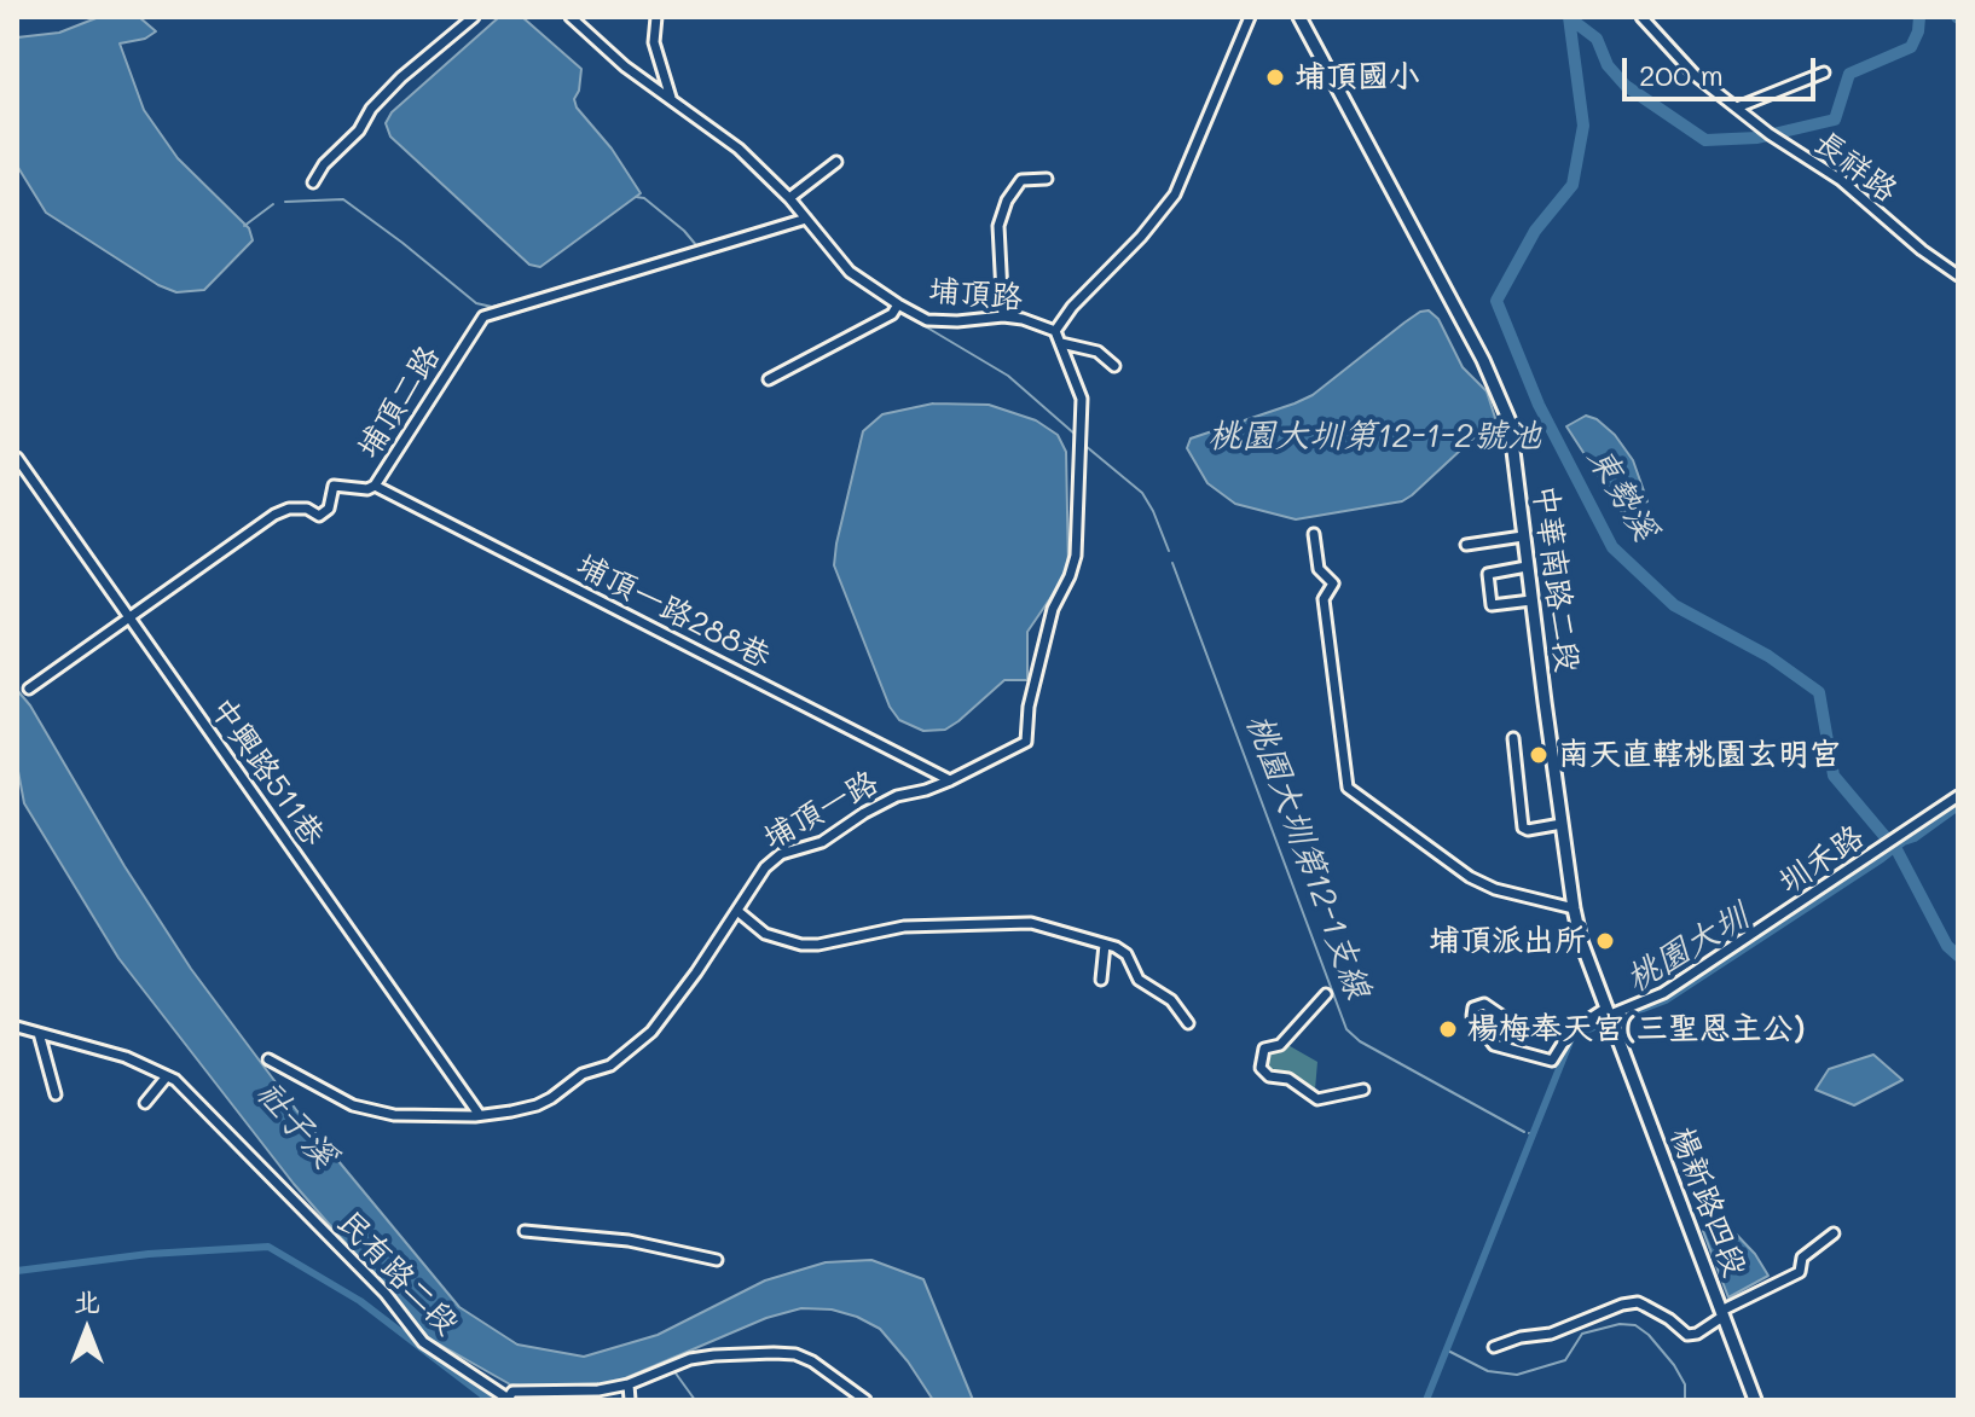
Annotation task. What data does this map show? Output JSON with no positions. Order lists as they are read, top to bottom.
{
  "streets": {
    "main road": ["中華南路二段", "楊新路四段"],
    "street": [
      "長祥路",
      "埔頂路",
      "埔頂二路",
      "埔頂一路288巷",
      "中興路511巷",
      "埔頂一路",
      "圳禾路",
      "民有路二段"
    ]
  },
  "crossings": [
    ["埔頂路", "埔頂二路"],
    ["埔頂路", "埔頂一路"],
    ["埔頂二路", "埔頂一路288巷"],
    ["埔頂二路", "中興路511巷"],
    ["中華南路二段", "圳禾路"],
    ["中華南路二段", "楊新路四段"],
    ["埔頂一路288巷", "埔頂一路"],
    ["中興路511巷", "埔頂一路"],
    ["圳禾路", "楊新路四段"]
  ],
  "water": [
    "桃園大圳第12-1-2號池",
    "東勢溪",
    "桃園大圳第12-1支線",
    "桃園大圳",
    "社子溪"
  ],
  "places": [
    "埔頂國小",
    "南天直轄桃園玄明宮",
    "埔頂派出所",
    "楊梅奉天宮(三聖恩主公)"
  ],
  "scale_bar": "200 m",
  "north": "top"
}
